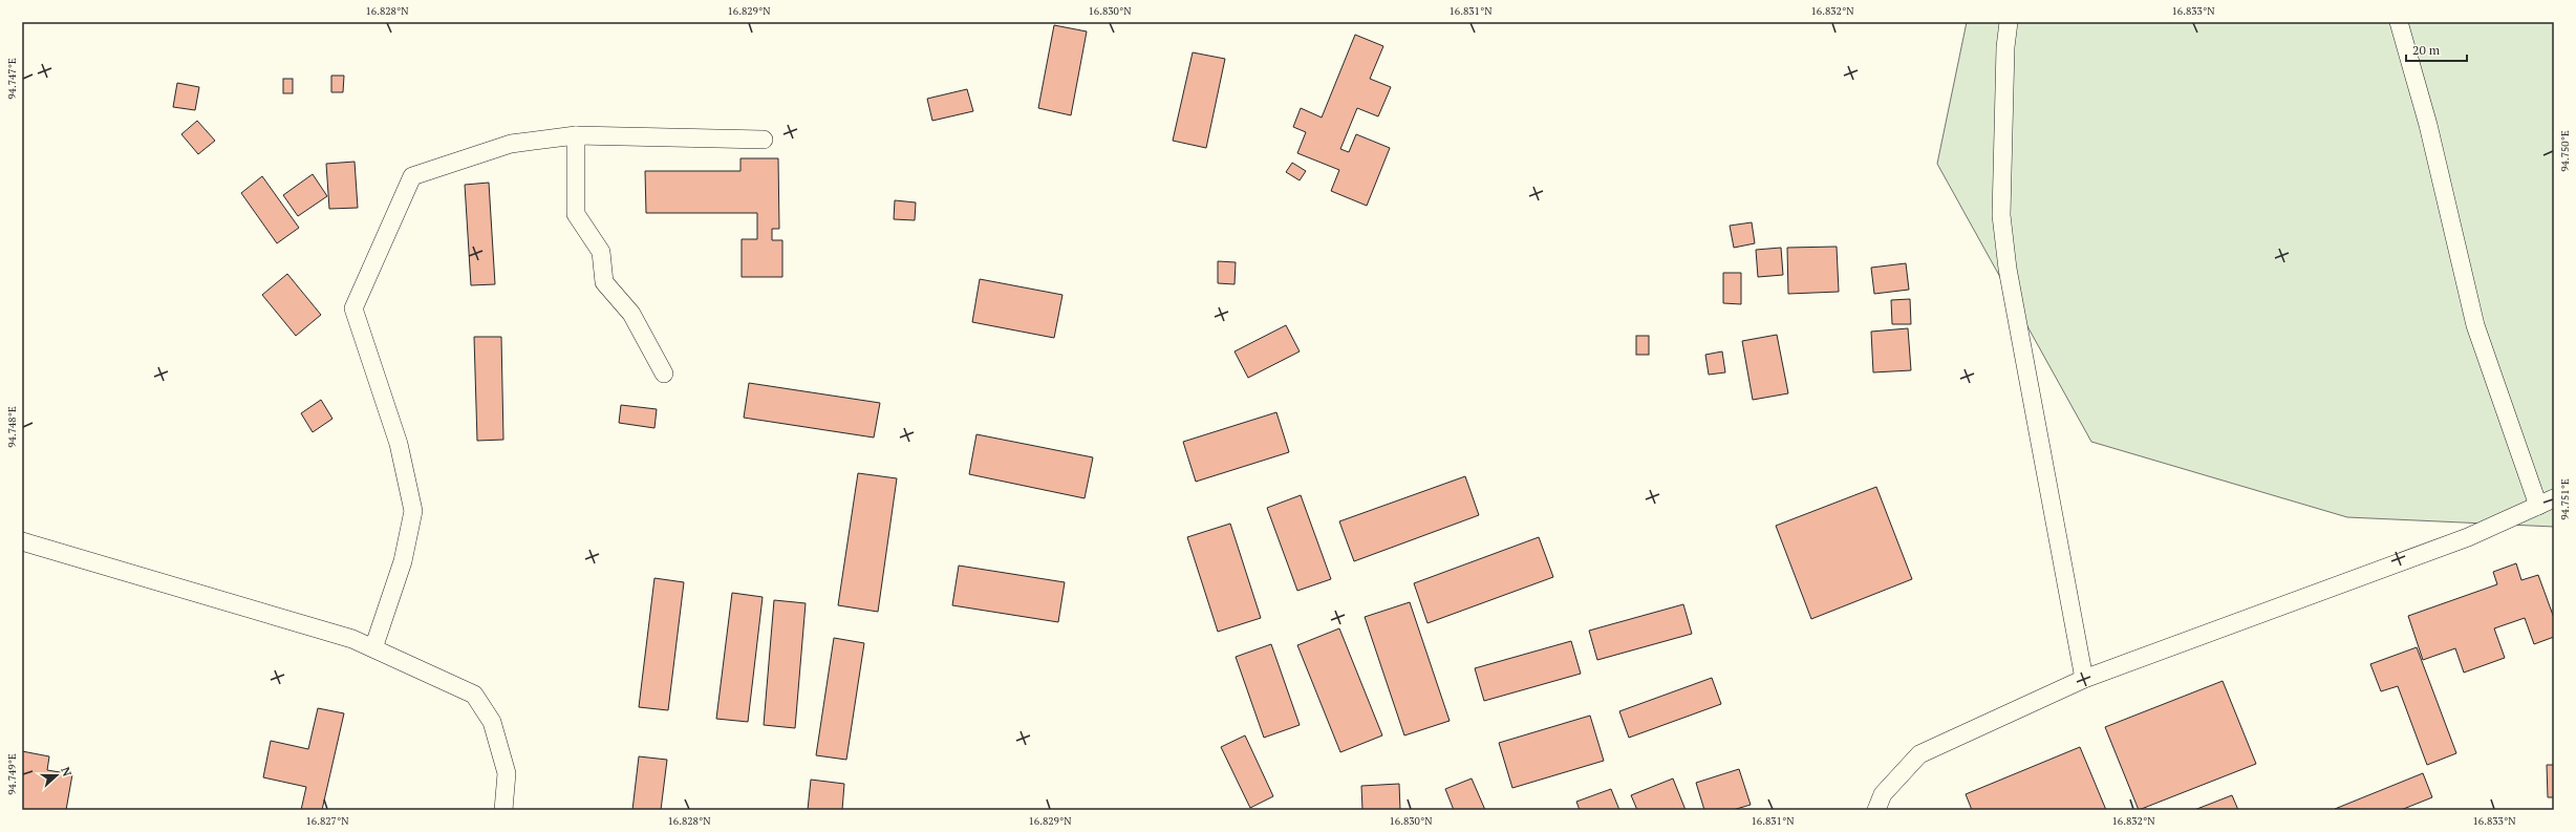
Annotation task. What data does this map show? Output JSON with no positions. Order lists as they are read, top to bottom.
{
  "scale_bar": "20 m",
  "north": "right",
  "coordinates": [
    "16.828°N",
    "16.829°N",
    "16.830°N",
    "16.831°N",
    "16.832°N",
    "16.833°N",
    "94.747°E",
    "94.750°E",
    "94.748°E",
    "94.751°E",
    "94.749°E",
    "16.827°N"
  ]
}
